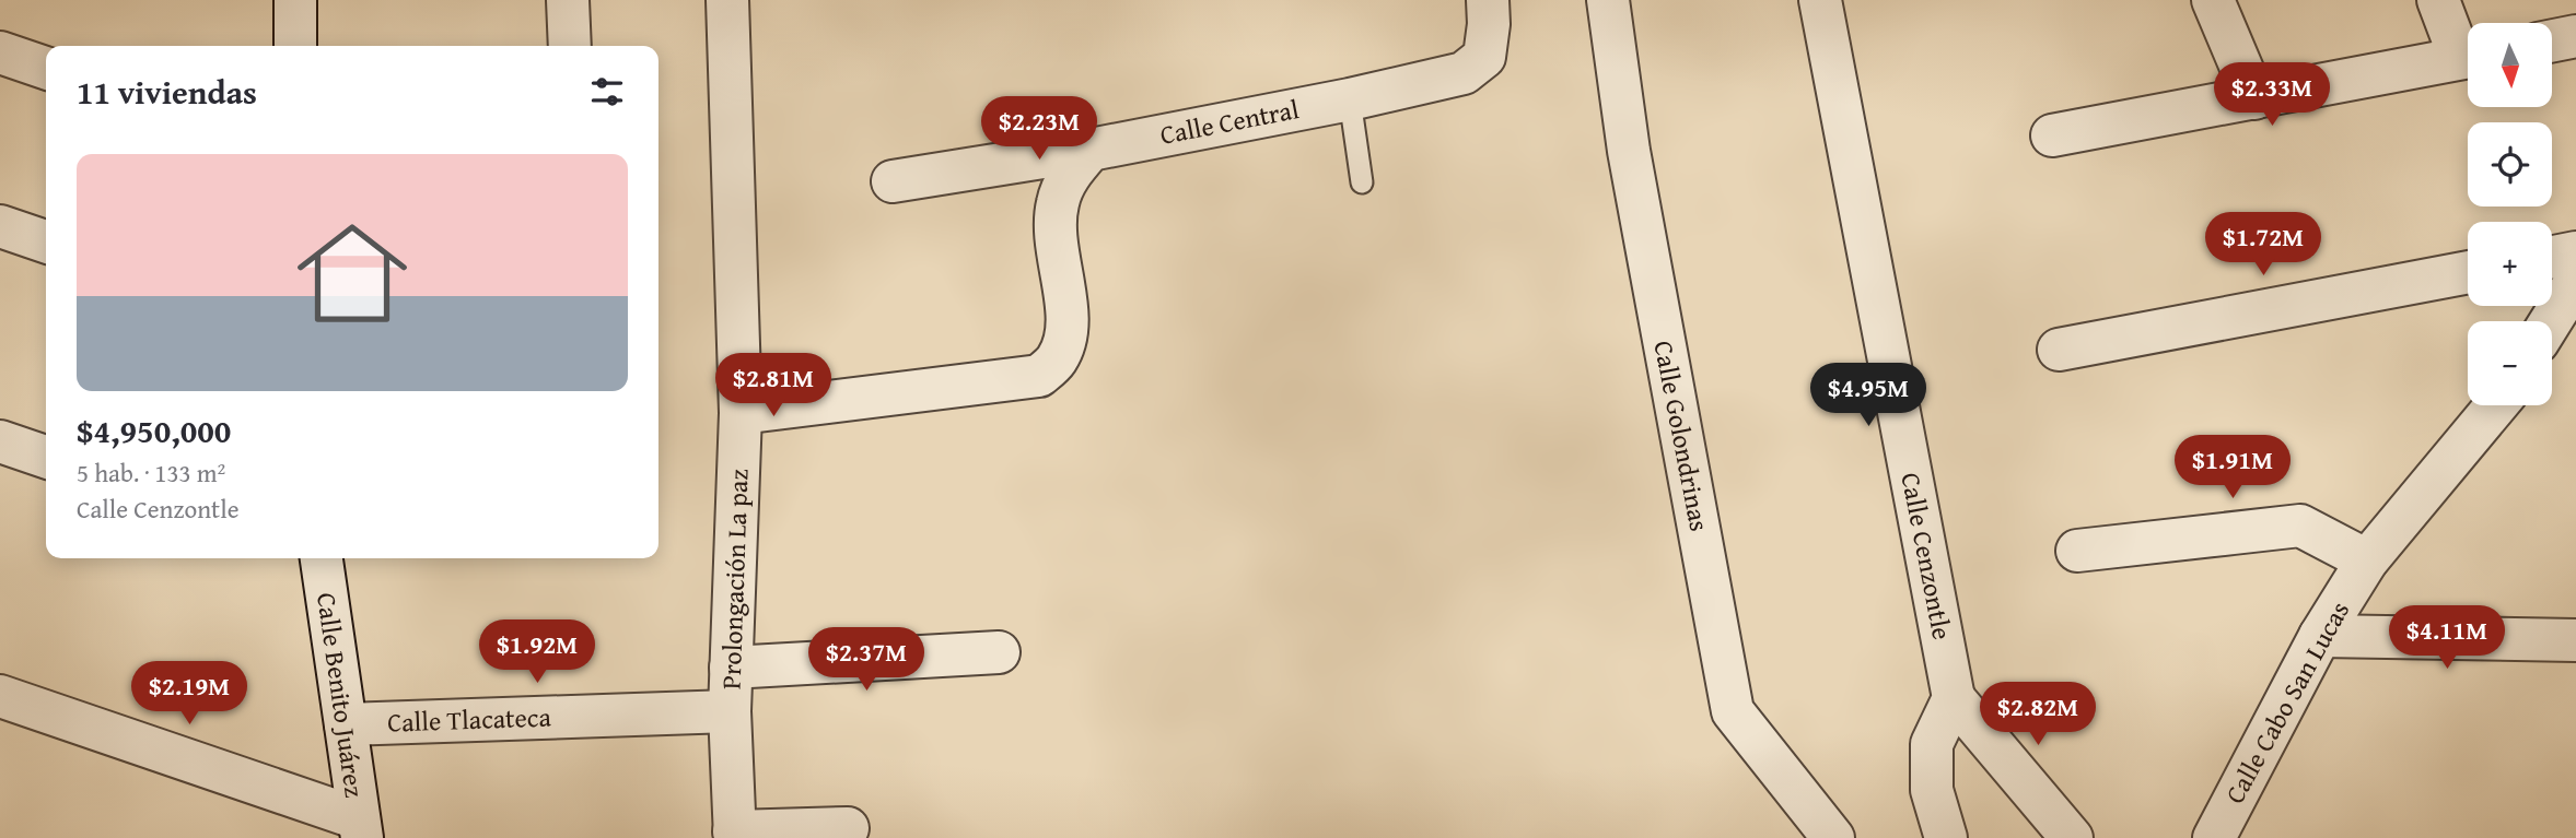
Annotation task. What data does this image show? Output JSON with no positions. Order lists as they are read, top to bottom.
{
  "streets": {
    "street": [
      "Calle Central",
      "Calle Golondrinas",
      "Calle Cenzontle",
      "Prolongación La paz",
      "Calle Benito Juárez",
      "Calle Cabo San Lucas",
      "Calle Tlacateca"
    ]
  },
  "crossings": [
    ["Prolongación La paz", "Calle Tlacateca"],
    ["Calle Benito Juárez", "Calle Tlacateca"]
  ],
  "north": "bottom",
  "page": {
    "map_buttons": ["+", "−"],
    "heading": "11 viviendas",
    "price": [
      "$2.33M",
      "$2.23M",
      "$1.72M",
      "$2.81M",
      "$4.95M",
      "$1.91M",
      "$4.11M",
      "$1.92M",
      "$2.37M",
      "$2.19M",
      "$2.82M"
    ],
    "list": [
      {
        "name": "$4,950,000",
        "note": "5 hab. · 133 m² · Calle Cenzontle"
      }
    ]
  }
}
